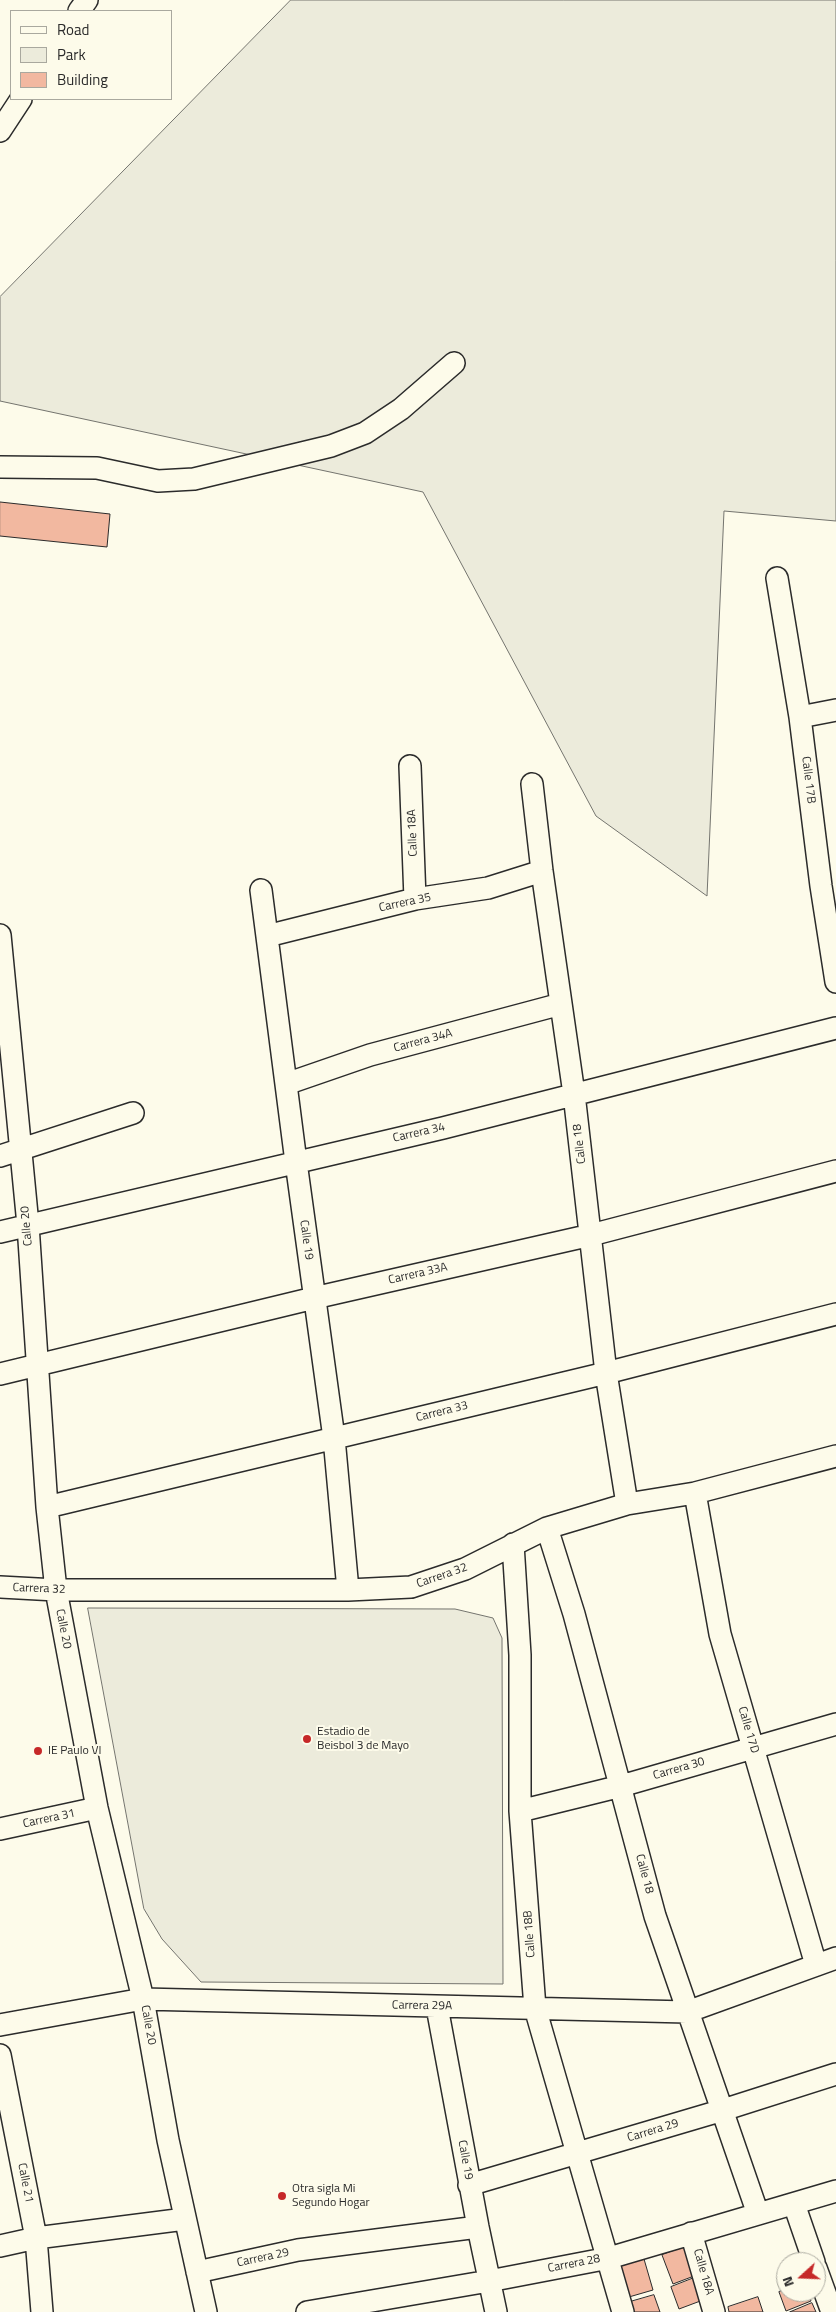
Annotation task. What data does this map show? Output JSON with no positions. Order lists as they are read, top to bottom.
{
  "streets": {
    "street": [
      "Calle 17B",
      "Calle 18A",
      "Carrera 35",
      "Carrera 34A",
      "Carrera 34",
      "Calle 18",
      "Calle 20",
      "Calle 19",
      "Carrera 33A",
      "Carrera 33",
      "Carrera 32",
      "Calle 17D",
      "Carrera 30",
      "Carrera 31",
      "Calle 18B",
      "Carrera 29A",
      "Carrera 29",
      "Calle 21",
      "Carrera 28"
    ]
  },
  "crossings": [
    ["Calle 18A", "Carrera 35"],
    ["Calle 18A", "Carrera 28"],
    ["Carrera 35", "Calle 18"],
    ["Carrera 35", "Calle 19"],
    ["Carrera 34A", "Calle 18"],
    ["Carrera 34A", "Calle 19"],
    ["Carrera 34", "Calle 18"],
    ["Carrera 34", "Calle 20"],
    ["Carrera 34", "Calle 19"],
    ["Calle 18", "Carrera 33A"],
    ["Calle 18", "Carrera 33"],
    ["Calle 18", "Carrera 32"],
    ["Calle 18", "Carrera 30"],
    ["Calle 18", "Carrera 29A"],
    ["Calle 18", "Carrera 29"],
    ["Calle 18", "Carrera 28"],
    ["Calle 20", "Carrera 33A"],
    ["Calle 20", "Carrera 33"],
    ["Calle 20", "Carrera 32"],
    ["Calle 20", "Carrera 31"],
    ["Calle 20", "Carrera 29A"],
    ["Calle 20", "Carrera 29"],
    ["Calle 19", "Carrera 33A"],
    ["Calle 19", "Carrera 33"],
    ["Calle 19", "Carrera 32"],
    ["Calle 19", "Carrera 29A"],
    ["Calle 19", "Carrera 29"],
    ["Calle 19", "Carrera 28"],
    ["Carrera 32", "Calle 17D"],
    ["Carrera 32", "Calle 18B"],
    ["Calle 17D", "Carrera 30"],
    ["Calle 17D", "Carrera 29A"],
    ["Carrera 30", "Calle 18B"],
    ["Calle 18B", "Carrera 29A"],
    ["Calle 18B", "Carrera 29"],
    ["Calle 18B", "Carrera 28"]
  ],
  "places": ["Estadio de Beisbol 3 de Mayo", "IE Paulo VI", "Otra sigla Mi Segundo Hogar"],
  "legend": ["Road", "Park", "Building"],
  "north": "left"
}
